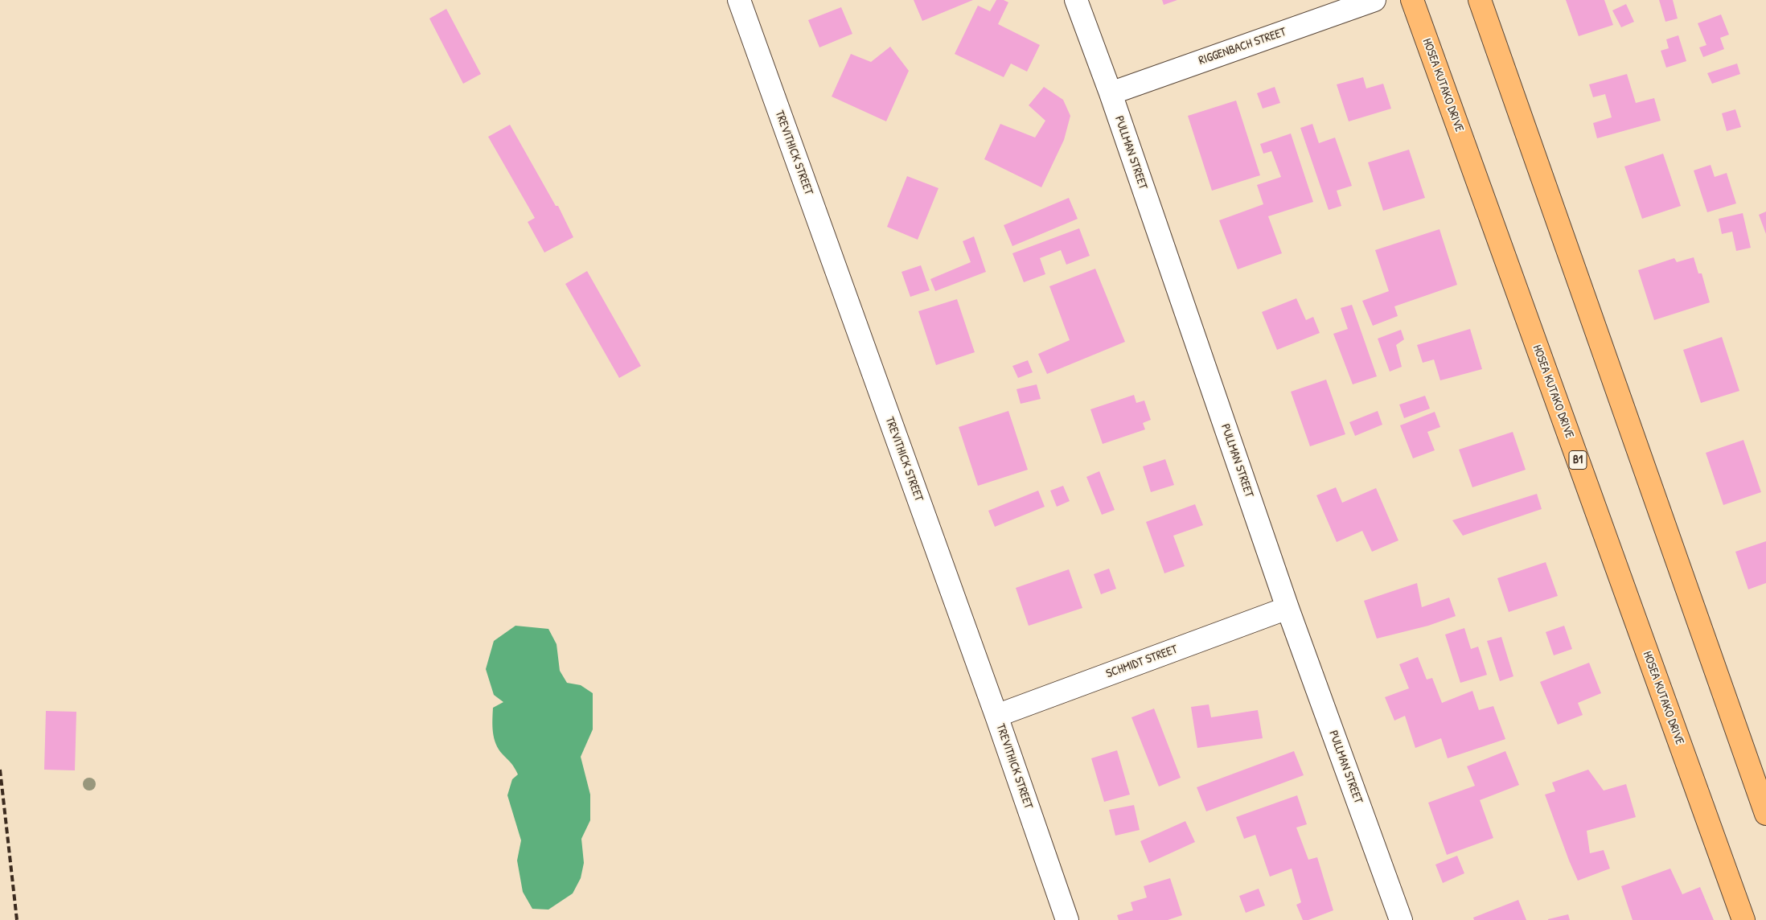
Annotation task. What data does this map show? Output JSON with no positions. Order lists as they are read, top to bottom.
{
  "streets": {
    "main road": ["HOSEA KUTAKO DRIVE", "B1"],
    "street": [
      "RIGGENBACH STREET",
      "TREVITHICK STREET",
      "PULLMAN STREET",
      "SCHMIDT STREET"
    ]
  },
  "crossings": [
    ["RIGGENBACH STREET", "PULLMAN STREET"],
    ["TREVITHICK STREET", "SCHMIDT STREET"],
    ["PULLMAN STREET", "SCHMIDT STREET"]
  ]
}
